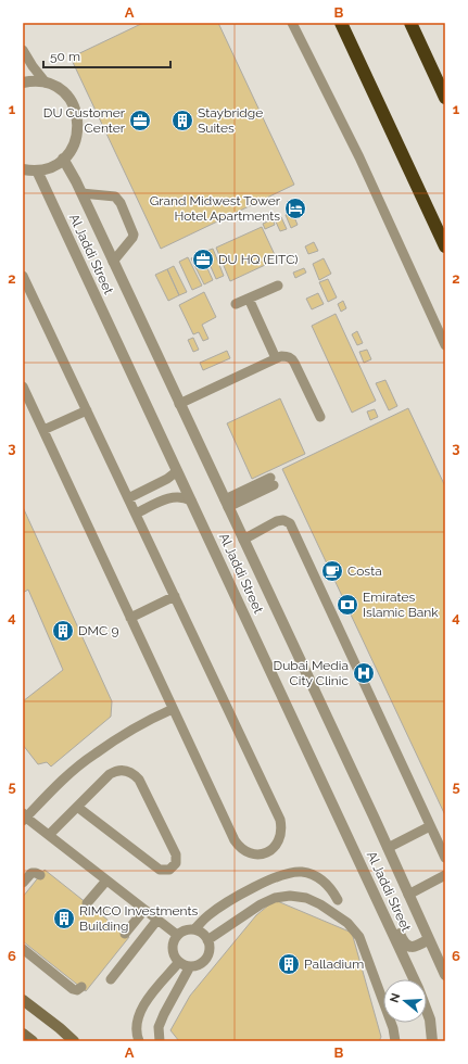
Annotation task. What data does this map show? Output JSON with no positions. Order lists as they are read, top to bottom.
{
  "streets": {
    "street": ["Al Jaddi Street"]
  },
  "places": {
    "office": ["DU Customer Center", "DU HQ (EITC)"],
    "building": [
      "Staybridge Suites",
      "DMC 9",
      "RIMCO Investments Building",
      "Palladium"
    ],
    "hotel": ["Grand Midwest Tower Hotel Apartments"],
    "cafe": ["Costa"],
    "bank": ["Emirates Islamic Bank"],
    "hospital": ["Dubai Media City Clinic"]
  },
  "scale_bar": "50 m",
  "north": "left",
  "grid": {
    "columns": ["A", "B"],
    "rows": [
      "1",
      "2",
      "3",
      "4",
      "5",
      "6"
    ]
  }
}
